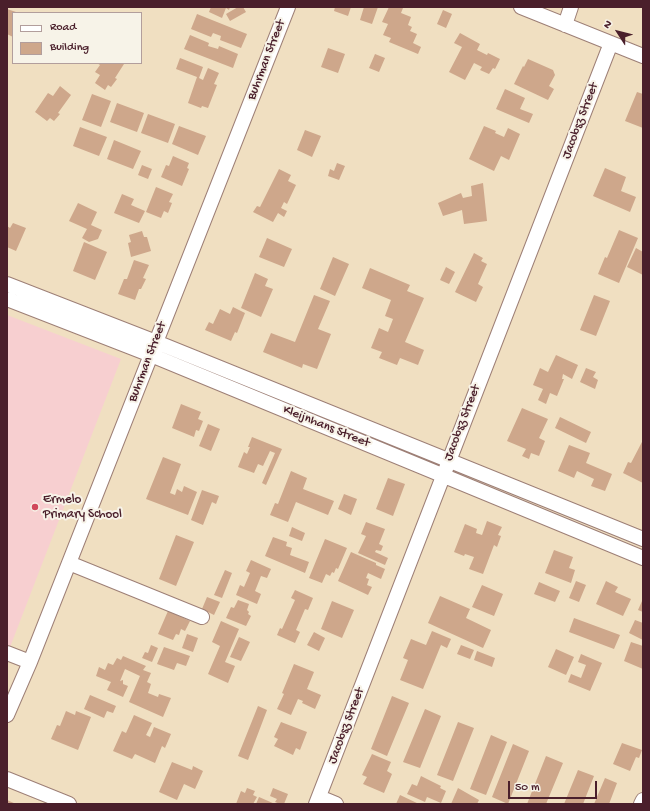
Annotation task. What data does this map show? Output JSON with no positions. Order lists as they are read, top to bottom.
{
  "streets": {
    "street": ["Buhrman Street", "Jacobsz Street", "Kleijnhans Street"]
  },
  "crossings": [
    ["Buhrman Street", "Kleijnhans Street"],
    ["Jacobsz Street", "Kleijnhans Street"]
  ],
  "places": ["Ermelo Primary School"],
  "legend": ["Road", "Building"],
  "scale_bar": "50 m",
  "north": "top left"
}
